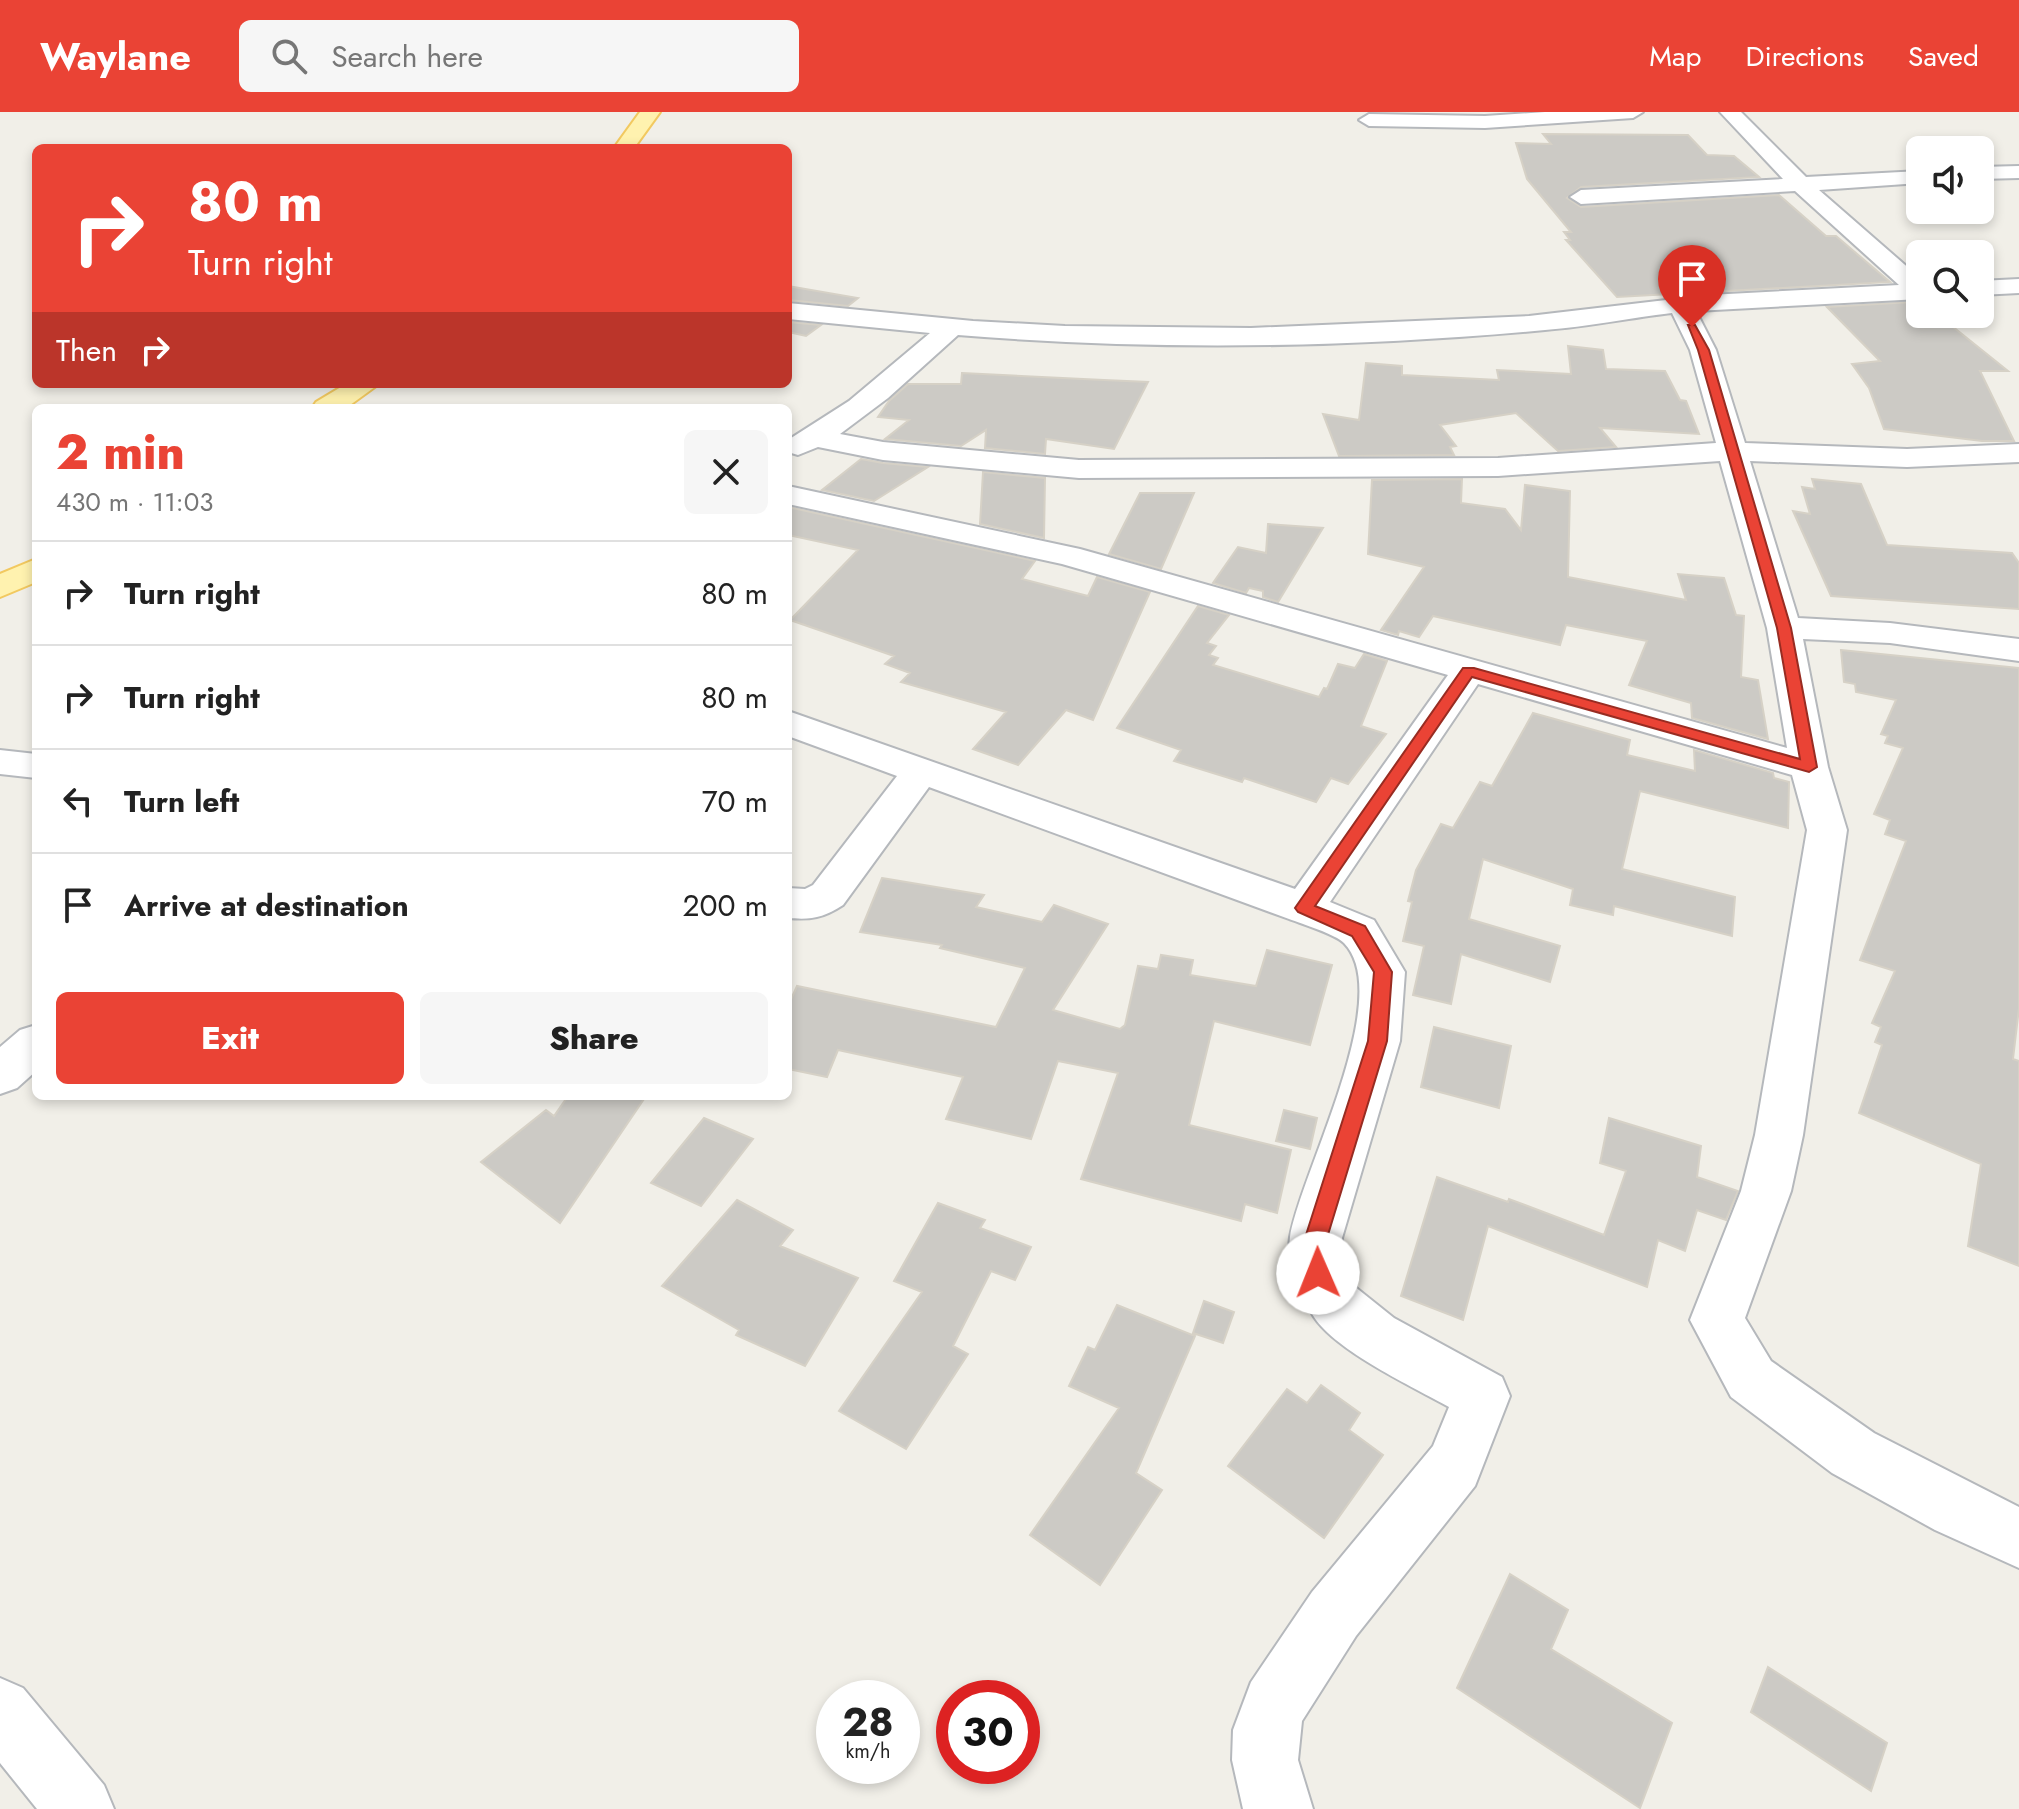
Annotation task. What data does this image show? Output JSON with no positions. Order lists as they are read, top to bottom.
{
  "page": {
    "header": "Waylane",
    "search": "Search here",
    "nav": ["Map", "Directions", "Saved"],
    "turn": ["80 m", "Turn right"],
    "then": "Then",
    "heading": ["2 min", "430 m · 11:03"],
    "list": [
      {
        "name": "Turn right",
        "value": "80 m"
      },
      {
        "name": "Turn right",
        "value": "80 m"
      },
      {
        "name": "Turn left",
        "value": "70 m"
      },
      {
        "name": "Arrive at destination",
        "value": "200 m"
      }
    ],
    "buttons": ["Exit", "Share"],
    "speed": "28 km/h",
    "limit": "30"
  }
}
